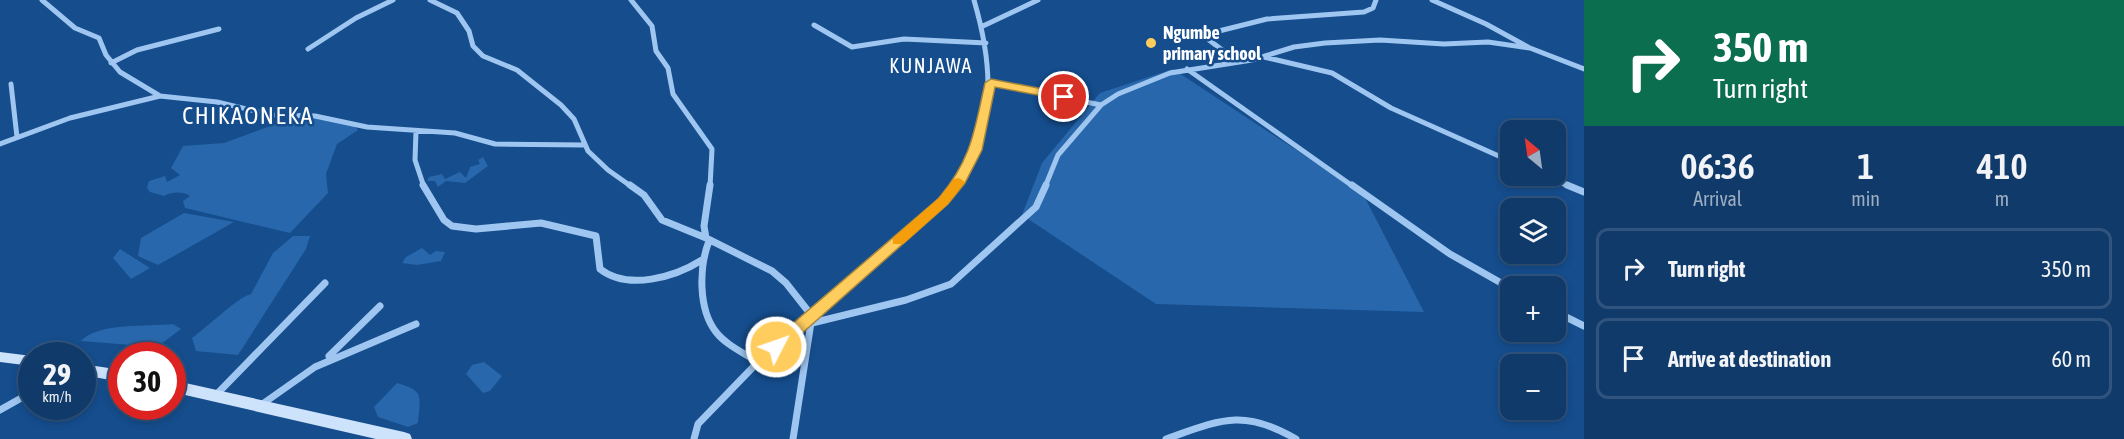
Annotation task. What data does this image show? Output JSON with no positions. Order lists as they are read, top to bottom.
{
  "districts": ["KUNJAWA", "CHIKAONEKA"],
  "places": ["Ngumbe primary school"],
  "north": "top left",
  "page": {
    "turn": ["350 m", "Turn right"],
    "map_buttons": ["+", "−"],
    "eta": [
      "06:36",
      "Arrival",
      "1",
      "min",
      "410",
      "m"
    ],
    "list": [
      {
        "name": "Turn right",
        "value": "350 m"
      },
      {
        "name": "Arrive at destination",
        "value": "60 m"
      }
    ],
    "speed": "29 km/h",
    "limit": "30"
  }
}
